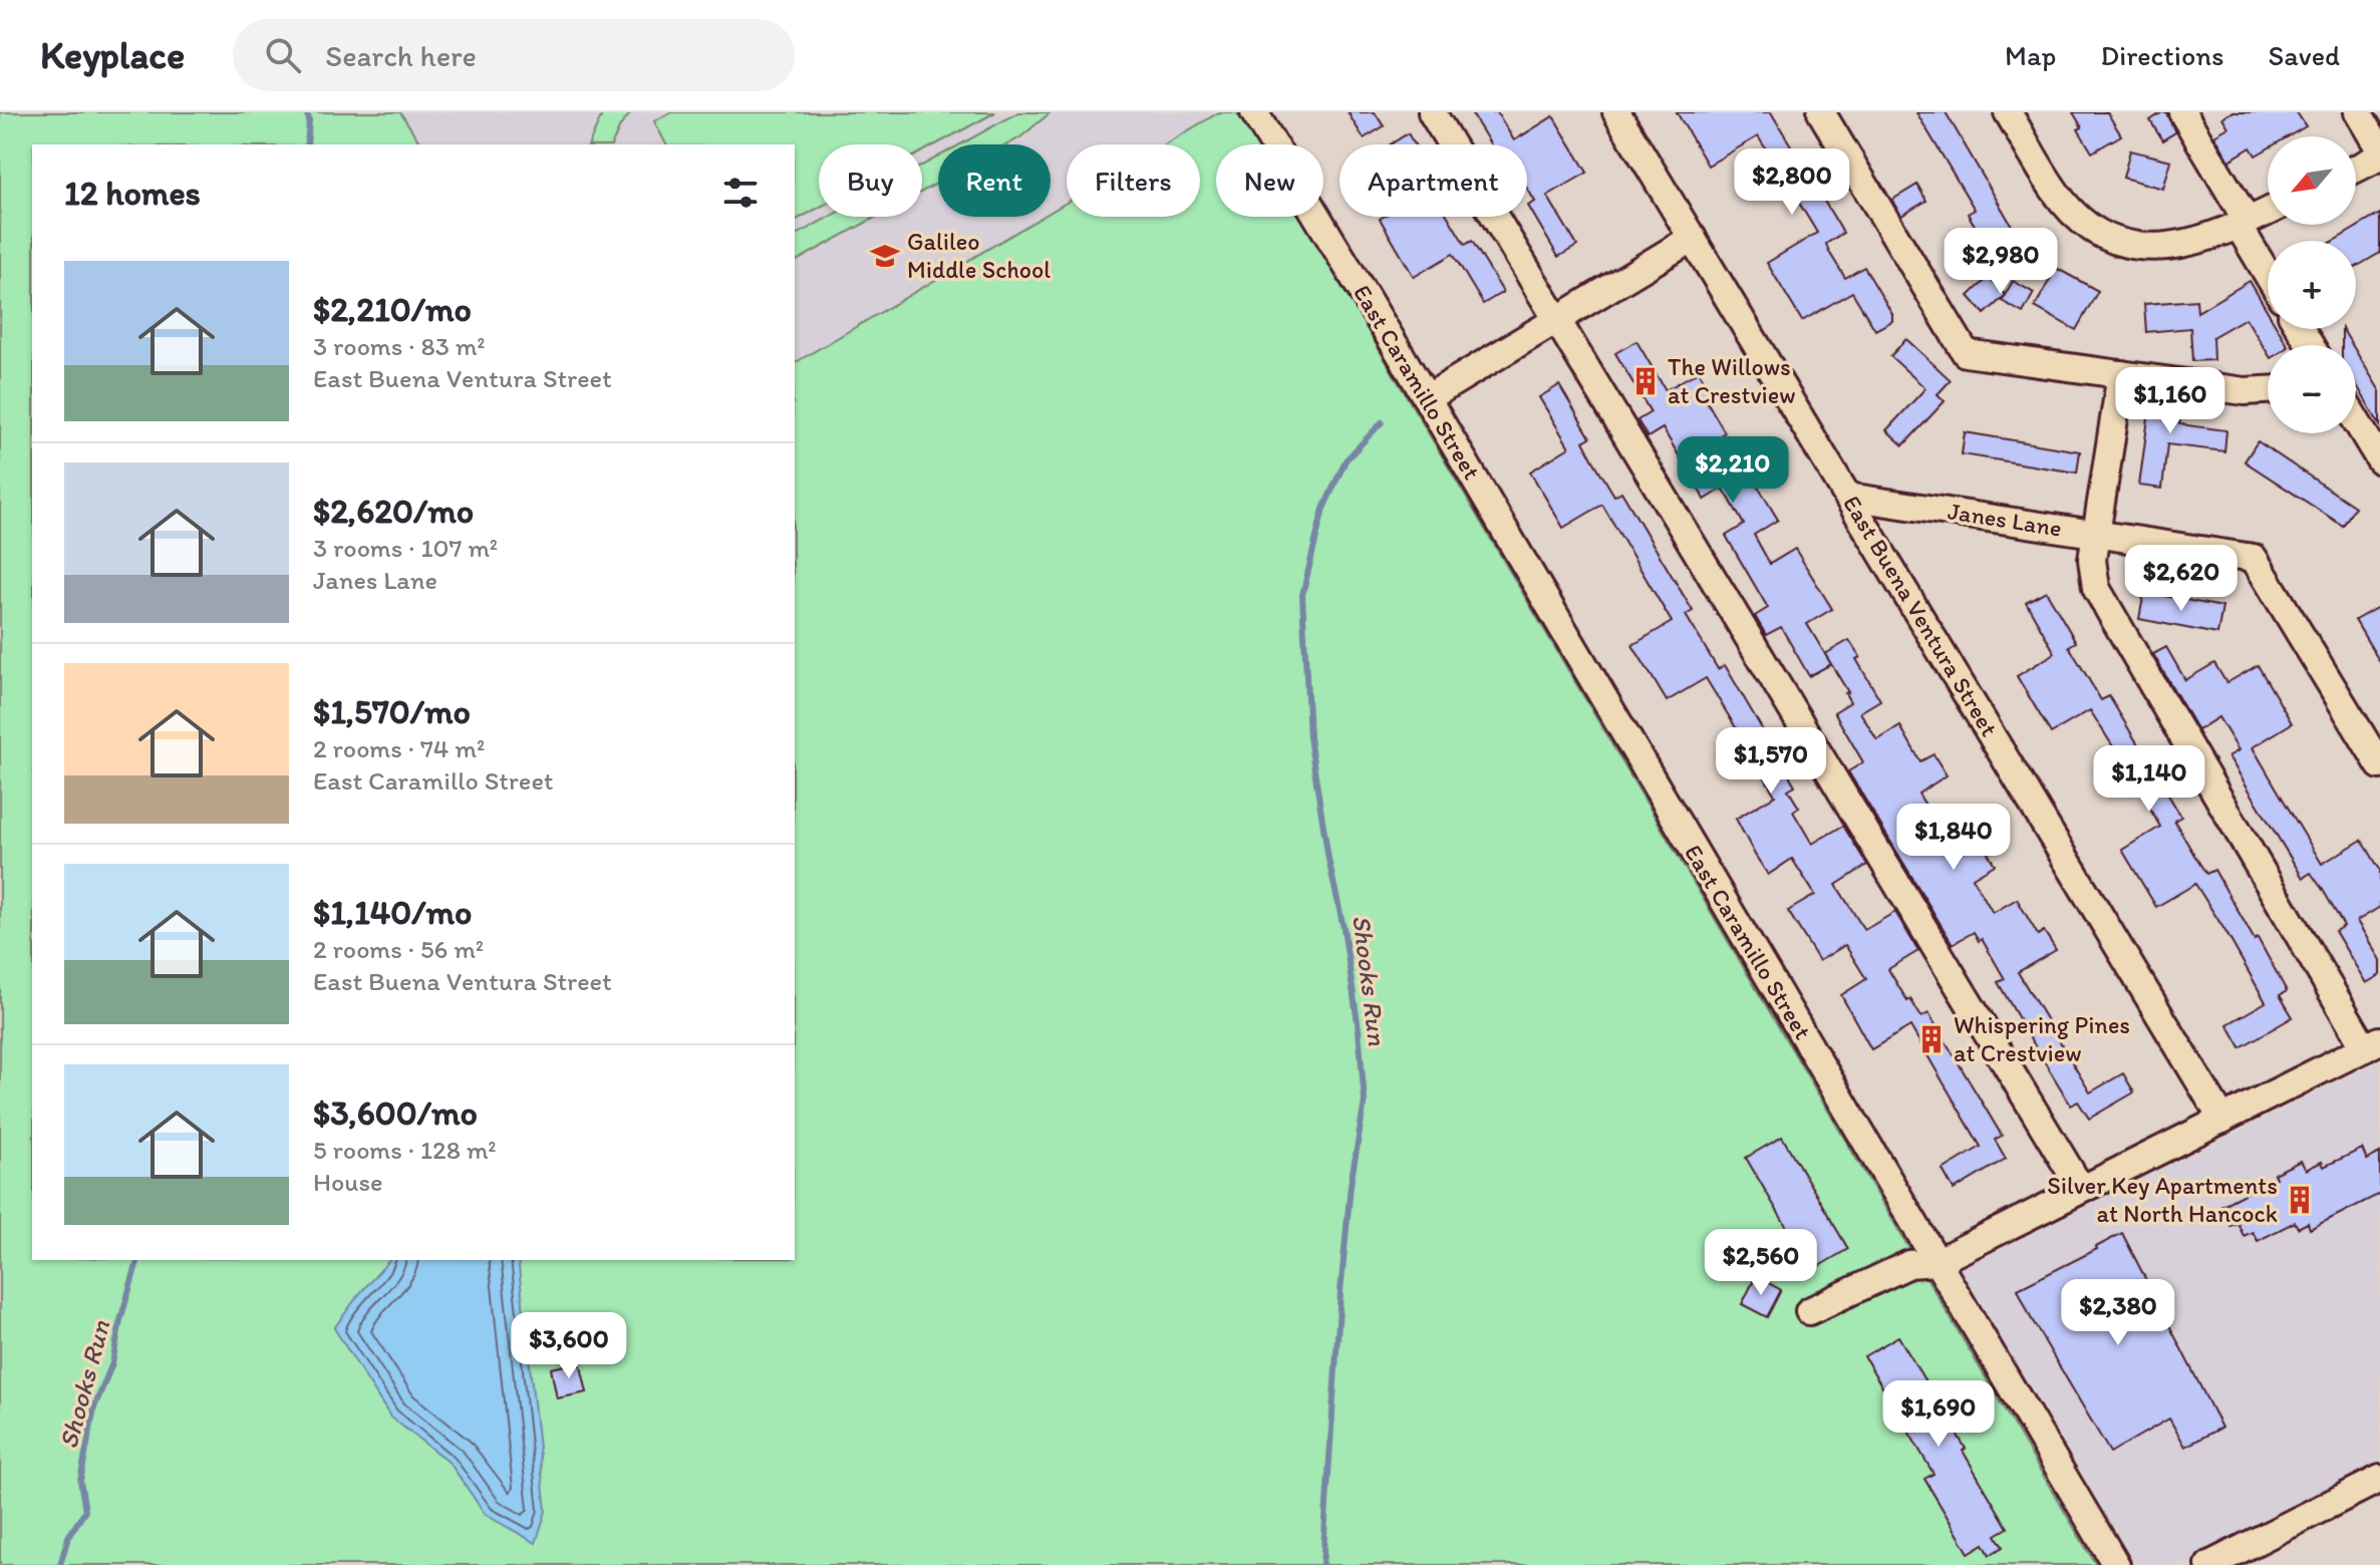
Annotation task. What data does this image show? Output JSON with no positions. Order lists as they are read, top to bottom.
{
  "streets": {
    "street": ["East Caramillo Street", "Janes Lane", "East Buena Ventura Street"]
  },
  "crossings": [
    ["Janes Lane", "East Buena Ventura Street"]
  ],
  "water": ["Shooks Run"],
  "places": {
    "school or university": ["Galileo Middle School"],
    "building": ["The Willows at Crestview", "Whispering Pines at Crestview", "Silver Key Apartments at North Hancock"]
  },
  "north": "bottom left",
  "page": {
    "header": "Keyplace",
    "search": "Search here",
    "nav": ["Map", "Directions", "Saved"],
    "map_buttons": ["+", "−"],
    "chip": [
      "Buy",
      "Rent",
      "Filters",
      "New",
      "Apartment"
    ],
    "heading": "12 homes",
    "price": [
      "$2,800",
      "$2,980",
      "$1,160",
      "$2,210",
      "$2,620",
      "$1,570",
      "$1,140",
      "$1,840",
      "$2,560",
      "$2,380",
      "$3,600",
      "$1,690"
    ],
    "list": [
      {
        "name": "$2,210/mo",
        "note": "3 rooms · 83 m² · East Buena Ventura Street"
      },
      {
        "name": "$2,620/mo",
        "note": "3 rooms · 107 m² · Janes Lane"
      },
      {
        "name": "$1,570/mo",
        "note": "2 rooms · 74 m² · East Caramillo Street"
      },
      {
        "name": "$1,140/mo",
        "note": "2 rooms · 56 m² · East Buena Ventura Street"
      },
      {
        "name": "$3,600/mo",
        "note": "5 rooms · 128 m² · House"
      }
    ]
  }
}
